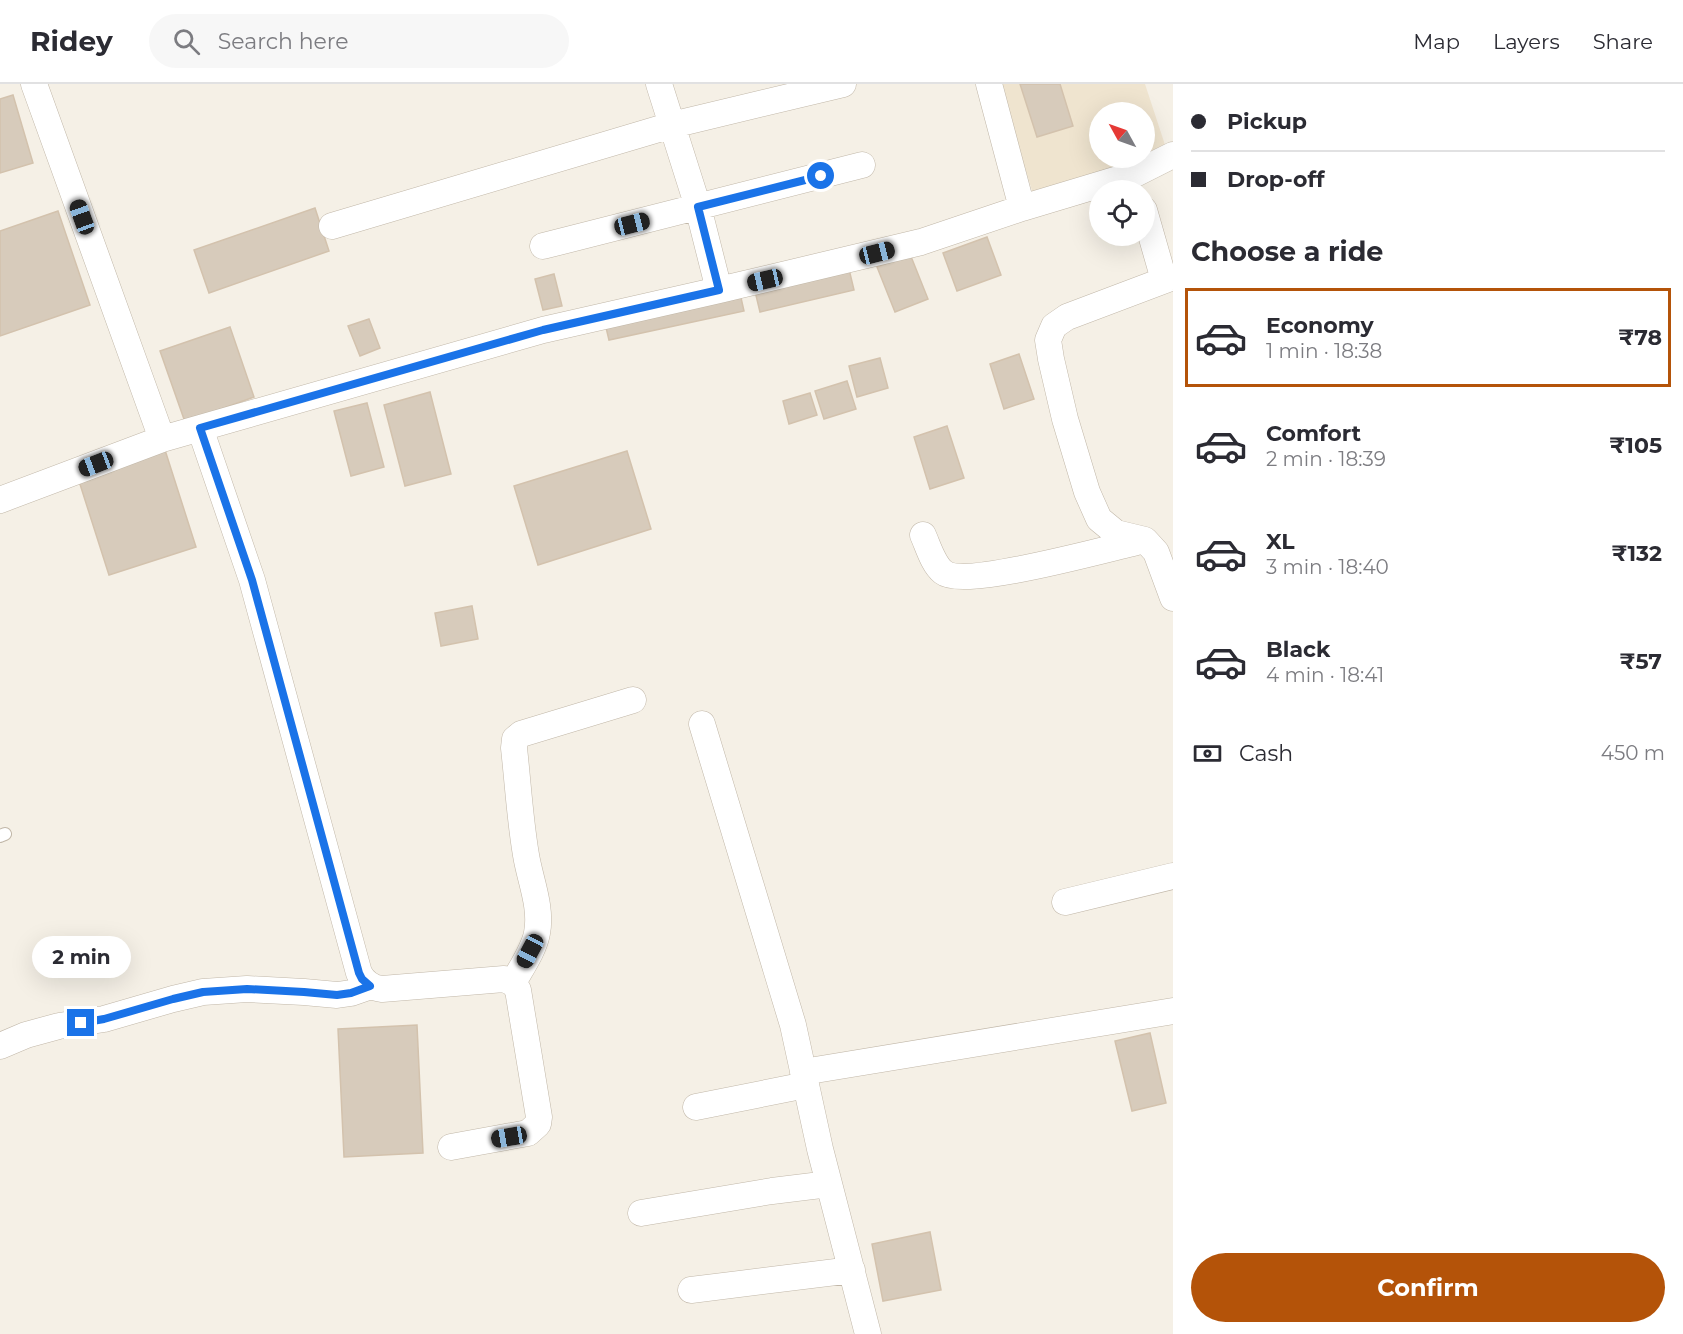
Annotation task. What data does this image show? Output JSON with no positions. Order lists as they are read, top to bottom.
{
  "north": "top left",
  "page": {
    "header": "Ridey",
    "search": "Search here",
    "nav": ["Map", "Layers", "Share"],
    "banner": ["Pickup", "Drop-off"],
    "heading": "Choose a ride",
    "list": [
      {
        "name": "Economy",
        "note": "1 min · 18:38",
        "value": "₹78"
      },
      {
        "name": "Comfort",
        "note": "2 min · 18:39",
        "value": "₹105"
      },
      {
        "name": "XL",
        "note": "3 min · 18:40",
        "value": "₹132"
      },
      {
        "name": "Black",
        "note": "4 min · 18:41",
        "value": "₹57"
      }
    ],
    "pay": ["Cash", "450 m"],
    "bubble": "2 min",
    "buttons": "Confirm"
  }
}
